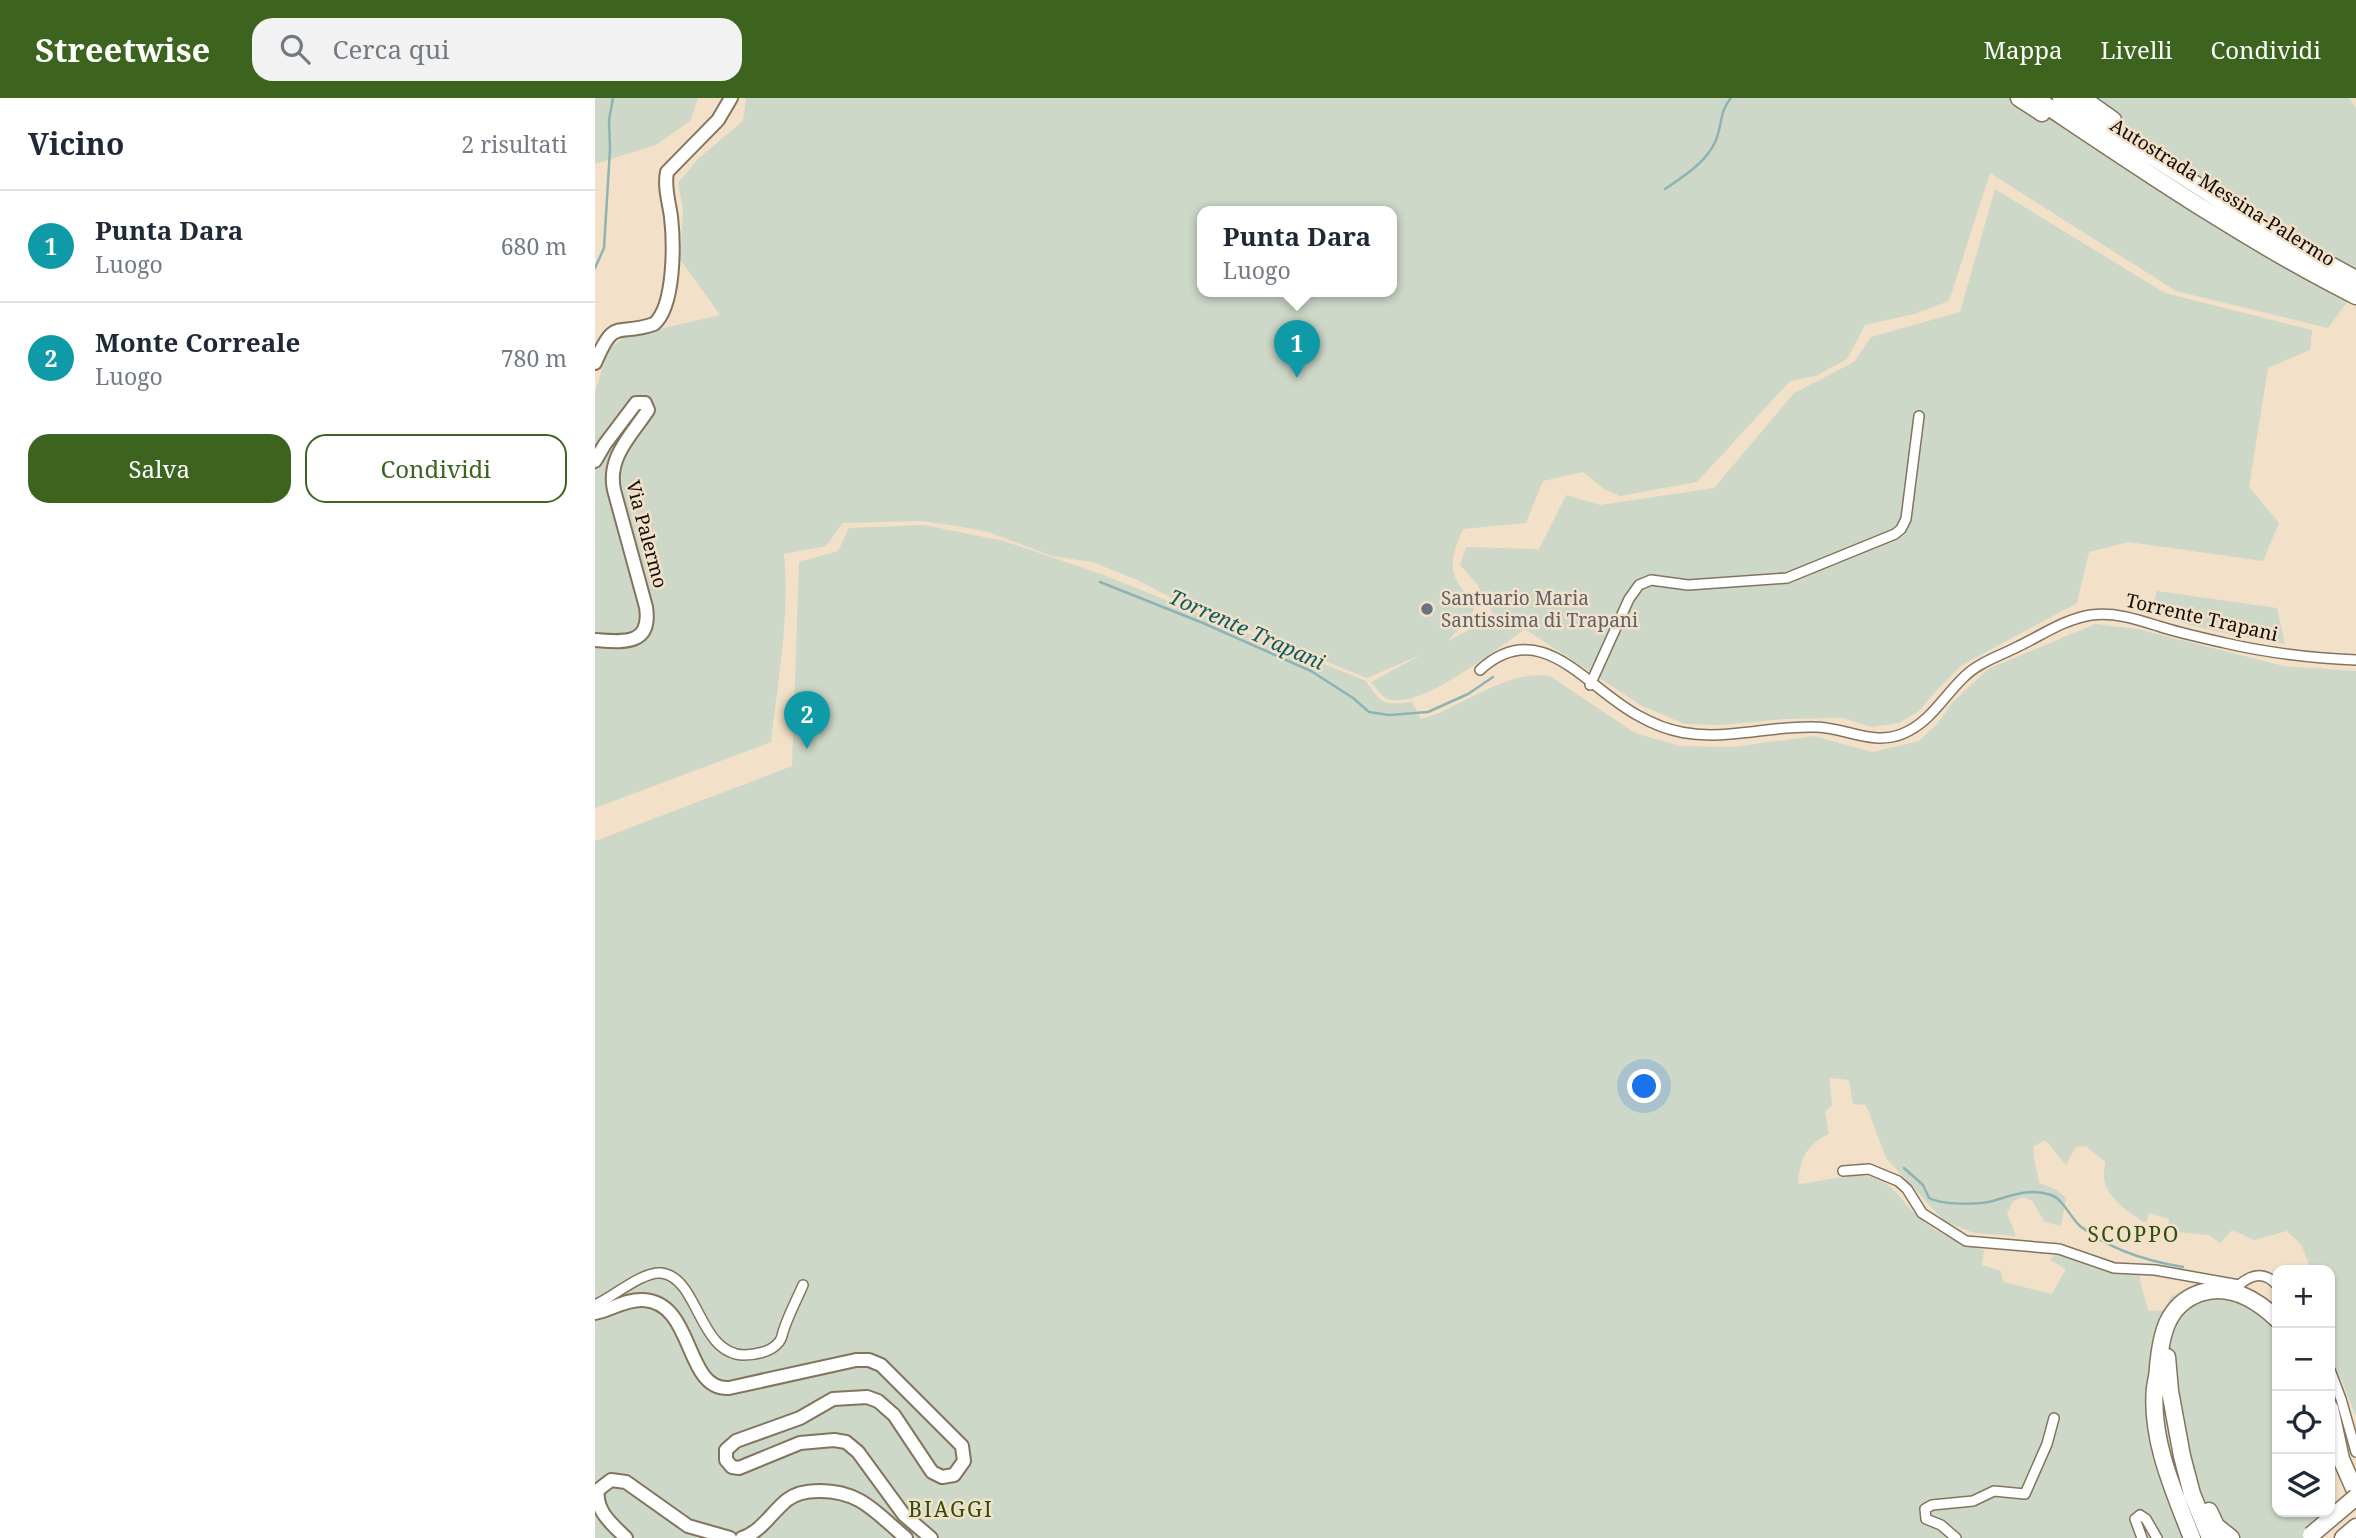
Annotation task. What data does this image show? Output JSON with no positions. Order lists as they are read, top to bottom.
{
  "streets": {
    "highway": ["Autostrada Messina-Palermo"],
    "main road": ["Via Palermo"]
  },
  "districts": ["SCOPPO", "BIAGGI"],
  "water": ["Torrente Trapani"],
  "places": ["Santuario Maria Santissima di Trapani"],
  "page": {
    "header": "Streetwise",
    "search": "Cerca qui",
    "nav": ["Mappa", "Livelli", "Condividi"],
    "heading": ["Vicino", "2 risultati"],
    "list": [
      {
        "mark": "1",
        "name": "Punta Dara",
        "note": "Luogo",
        "value": "680 m"
      },
      {
        "mark": "2",
        "name": "Monte Correale",
        "note": "Luogo",
        "value": "780 m"
      }
    ],
    "popup": ["Punta Dara", "Luogo"],
    "pins": ["1", "2"],
    "buttons": ["Salva", "Condividi"],
    "map_buttons": ["+", "−"]
  }
}
